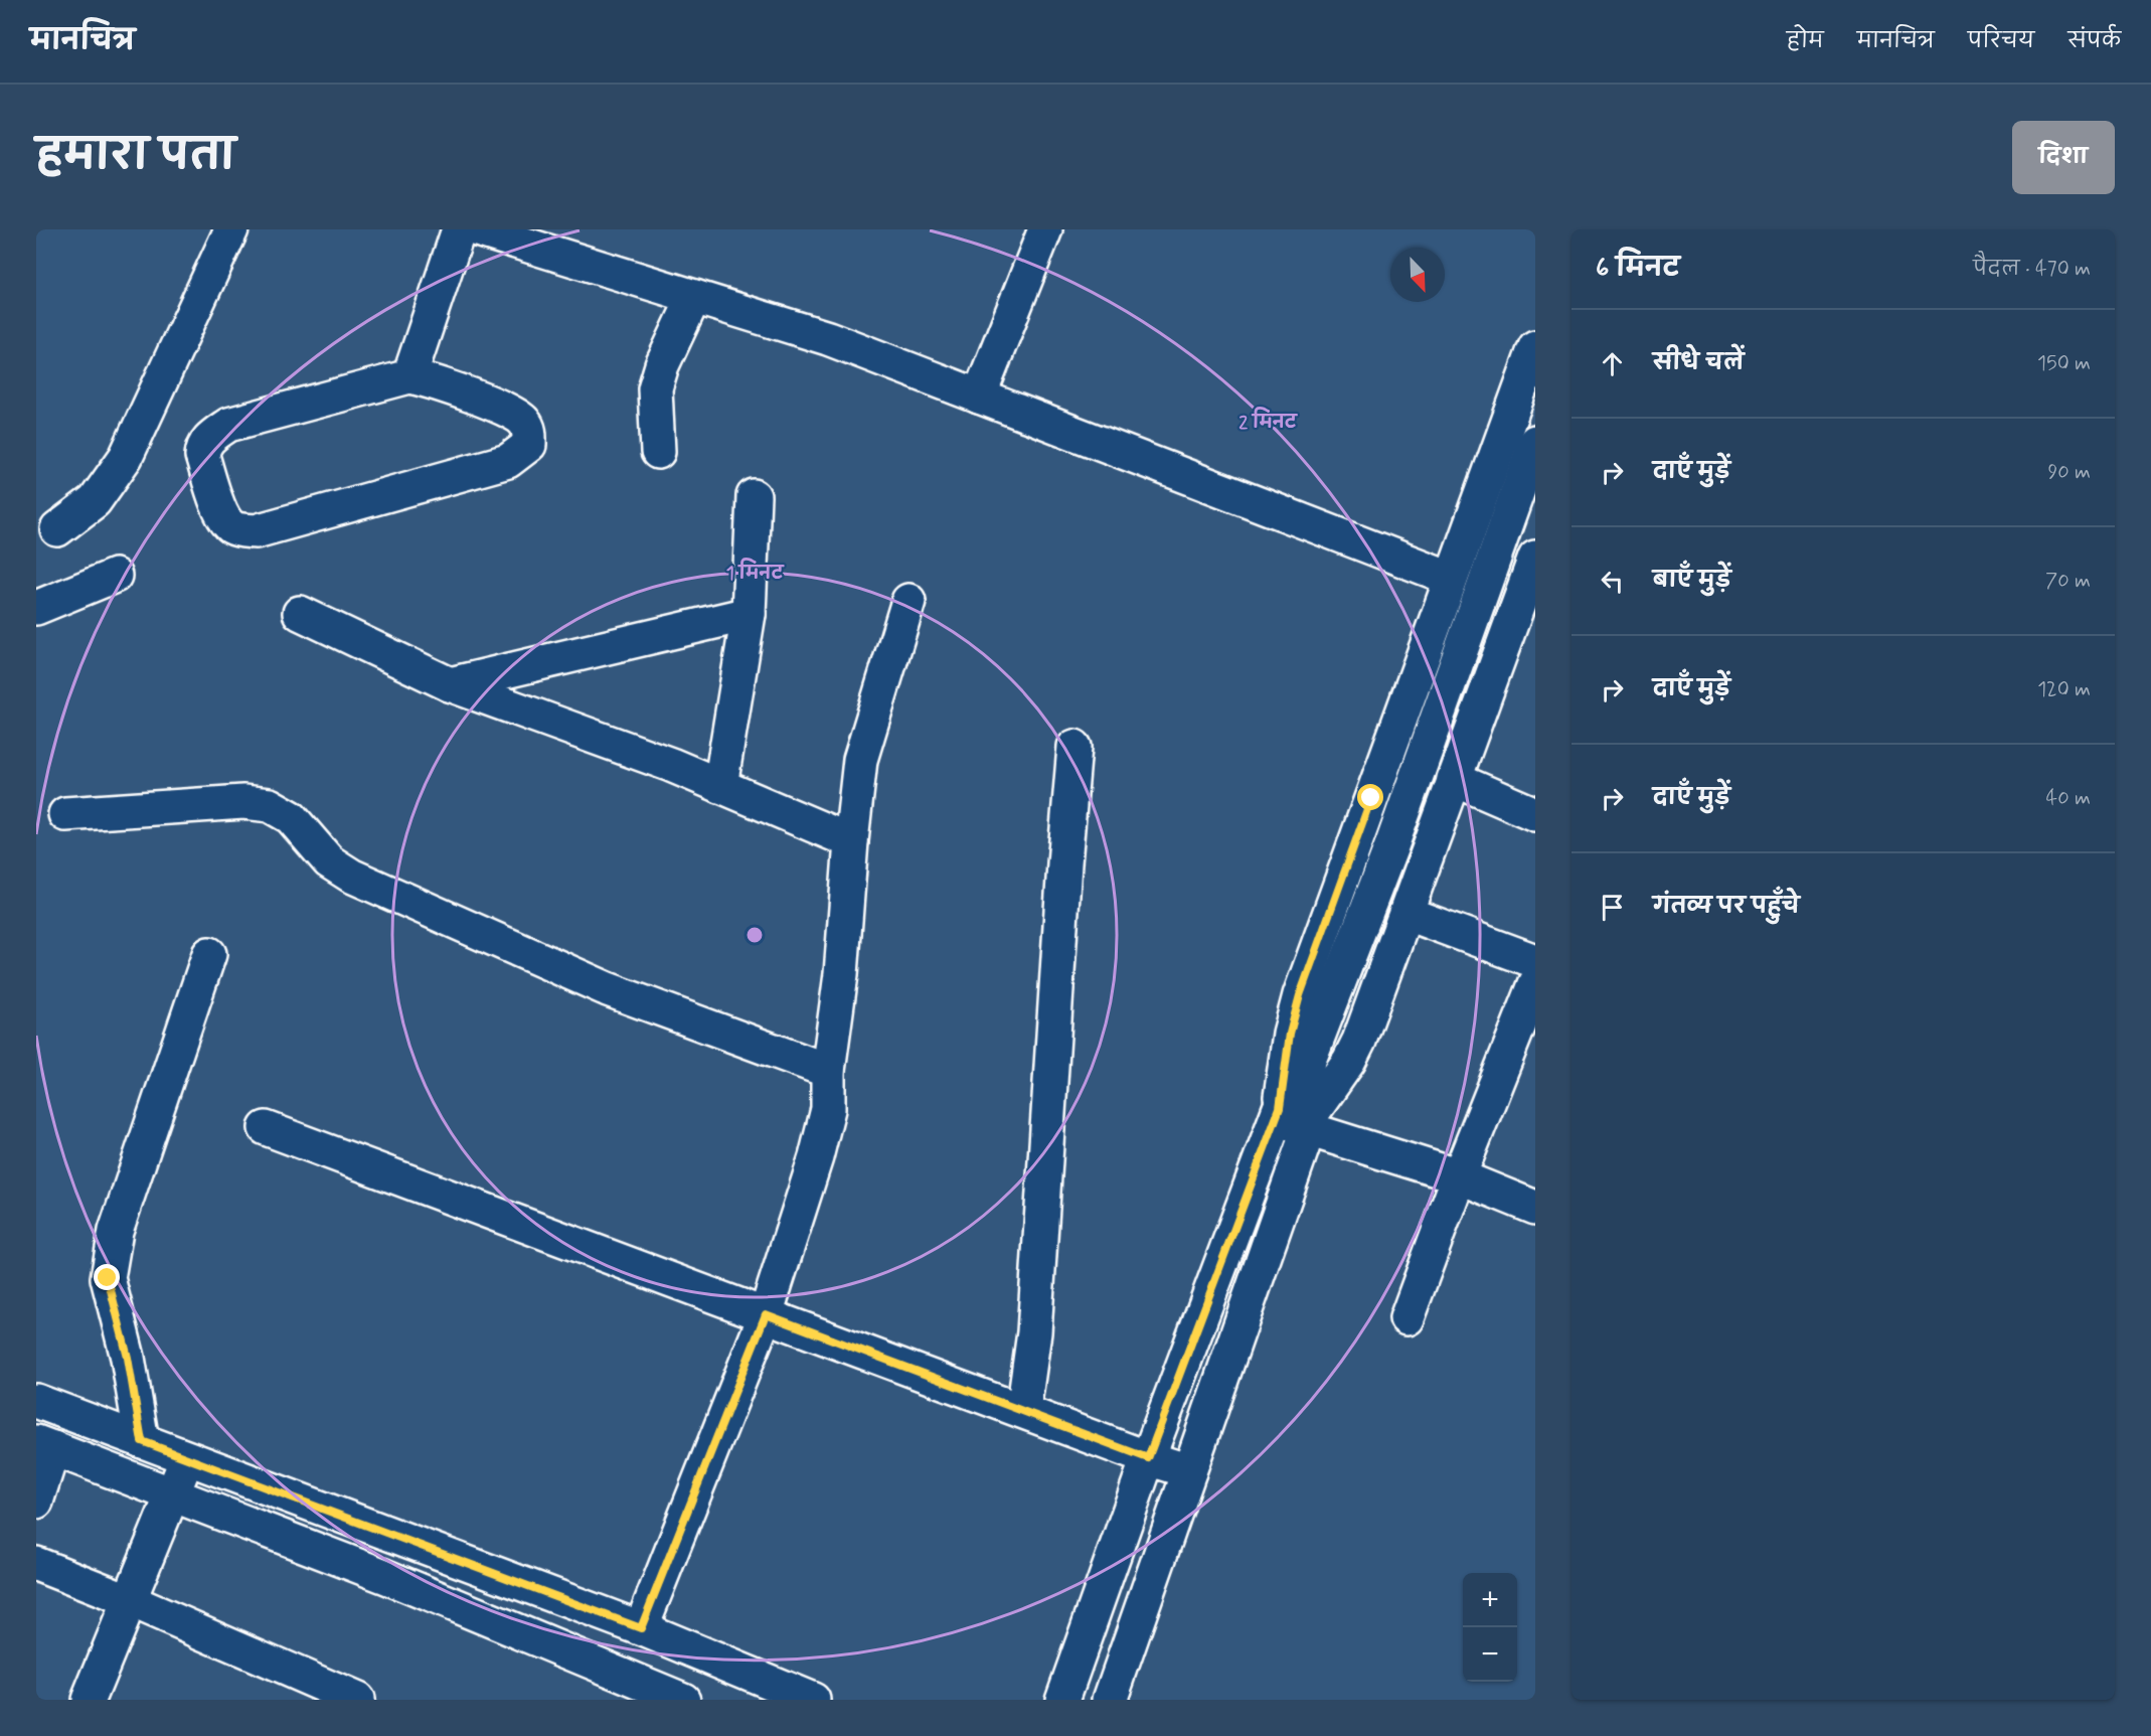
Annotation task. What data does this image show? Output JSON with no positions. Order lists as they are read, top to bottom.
{
  "north": "bottom right",
  "page": {
    "header": "मानचित्र",
    "nav": [
      "होम",
      "मानचित्र",
      "परिचय",
      "संपर्क"
    ],
    "title": "हमारा पता",
    "buttons": "दिशा",
    "heading": ["6 मिनट", "पैदल · 470 m"],
    "list": [
      ["सीधे चलें", "150 m"],
      ["दाएँ मुड़ें", "90 m"],
      ["बाएँ मुड़ें", "70 m"],
      ["दाएँ मुड़ें", "120 m"],
      ["दाएँ मुड़ें", "40 m"],
      "गंतव्य पर पहुँचे"
    ],
    "map_buttons": ["+", "−"]
  },
  "rings": ["2 मिनट", "1 मिनट"]
}
